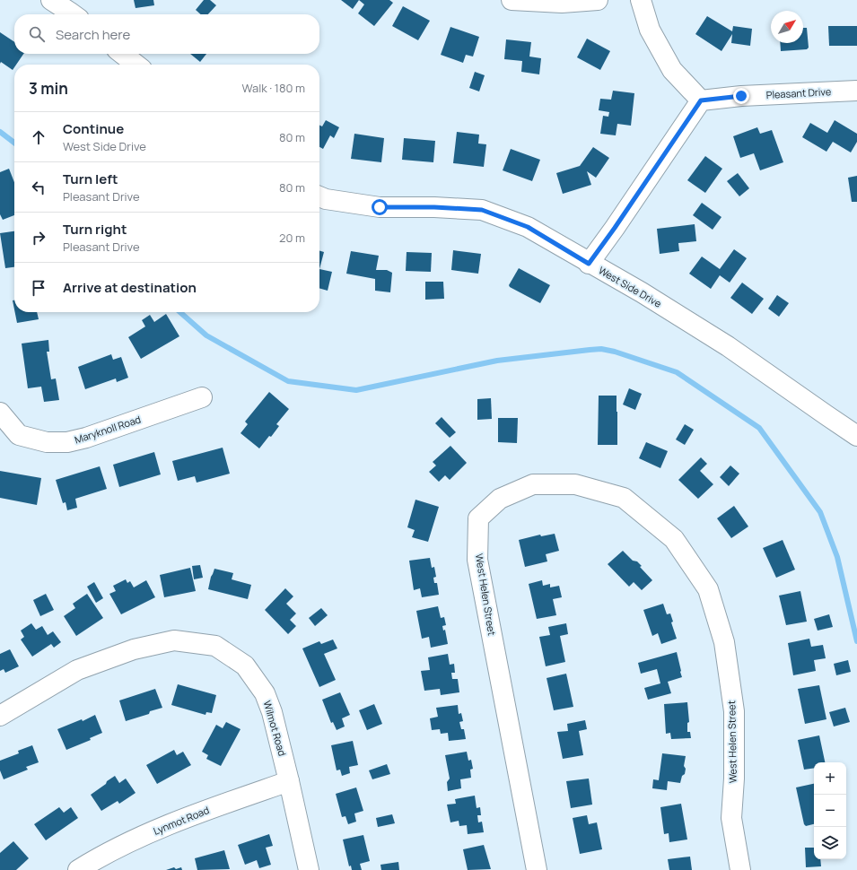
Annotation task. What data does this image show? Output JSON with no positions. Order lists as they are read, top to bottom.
{
  "streets": {
    "street": [
      "Pleasant Drive",
      "West Side Drive",
      "Maryknoll Road",
      "West Helen Street",
      "Wilmot Road",
      "Lynmot Road"
    ]
  },
  "crossings": [
    ["Wilmot Road", "Lynmot Road"]
  ],
  "north": "top right",
  "page": {
    "search": "Search here",
    "heading": ["3 min", "Walk · 180 m"],
    "list": [
      ["Continue", "West Side Drive", "80 m"],
      ["Turn left", "Pleasant Drive", "80 m"],
      ["Turn right", "Pleasant Drive", "20 m"],
      "Arrive at destination"
    ],
    "map_buttons": ["+", "−"]
  }
}
